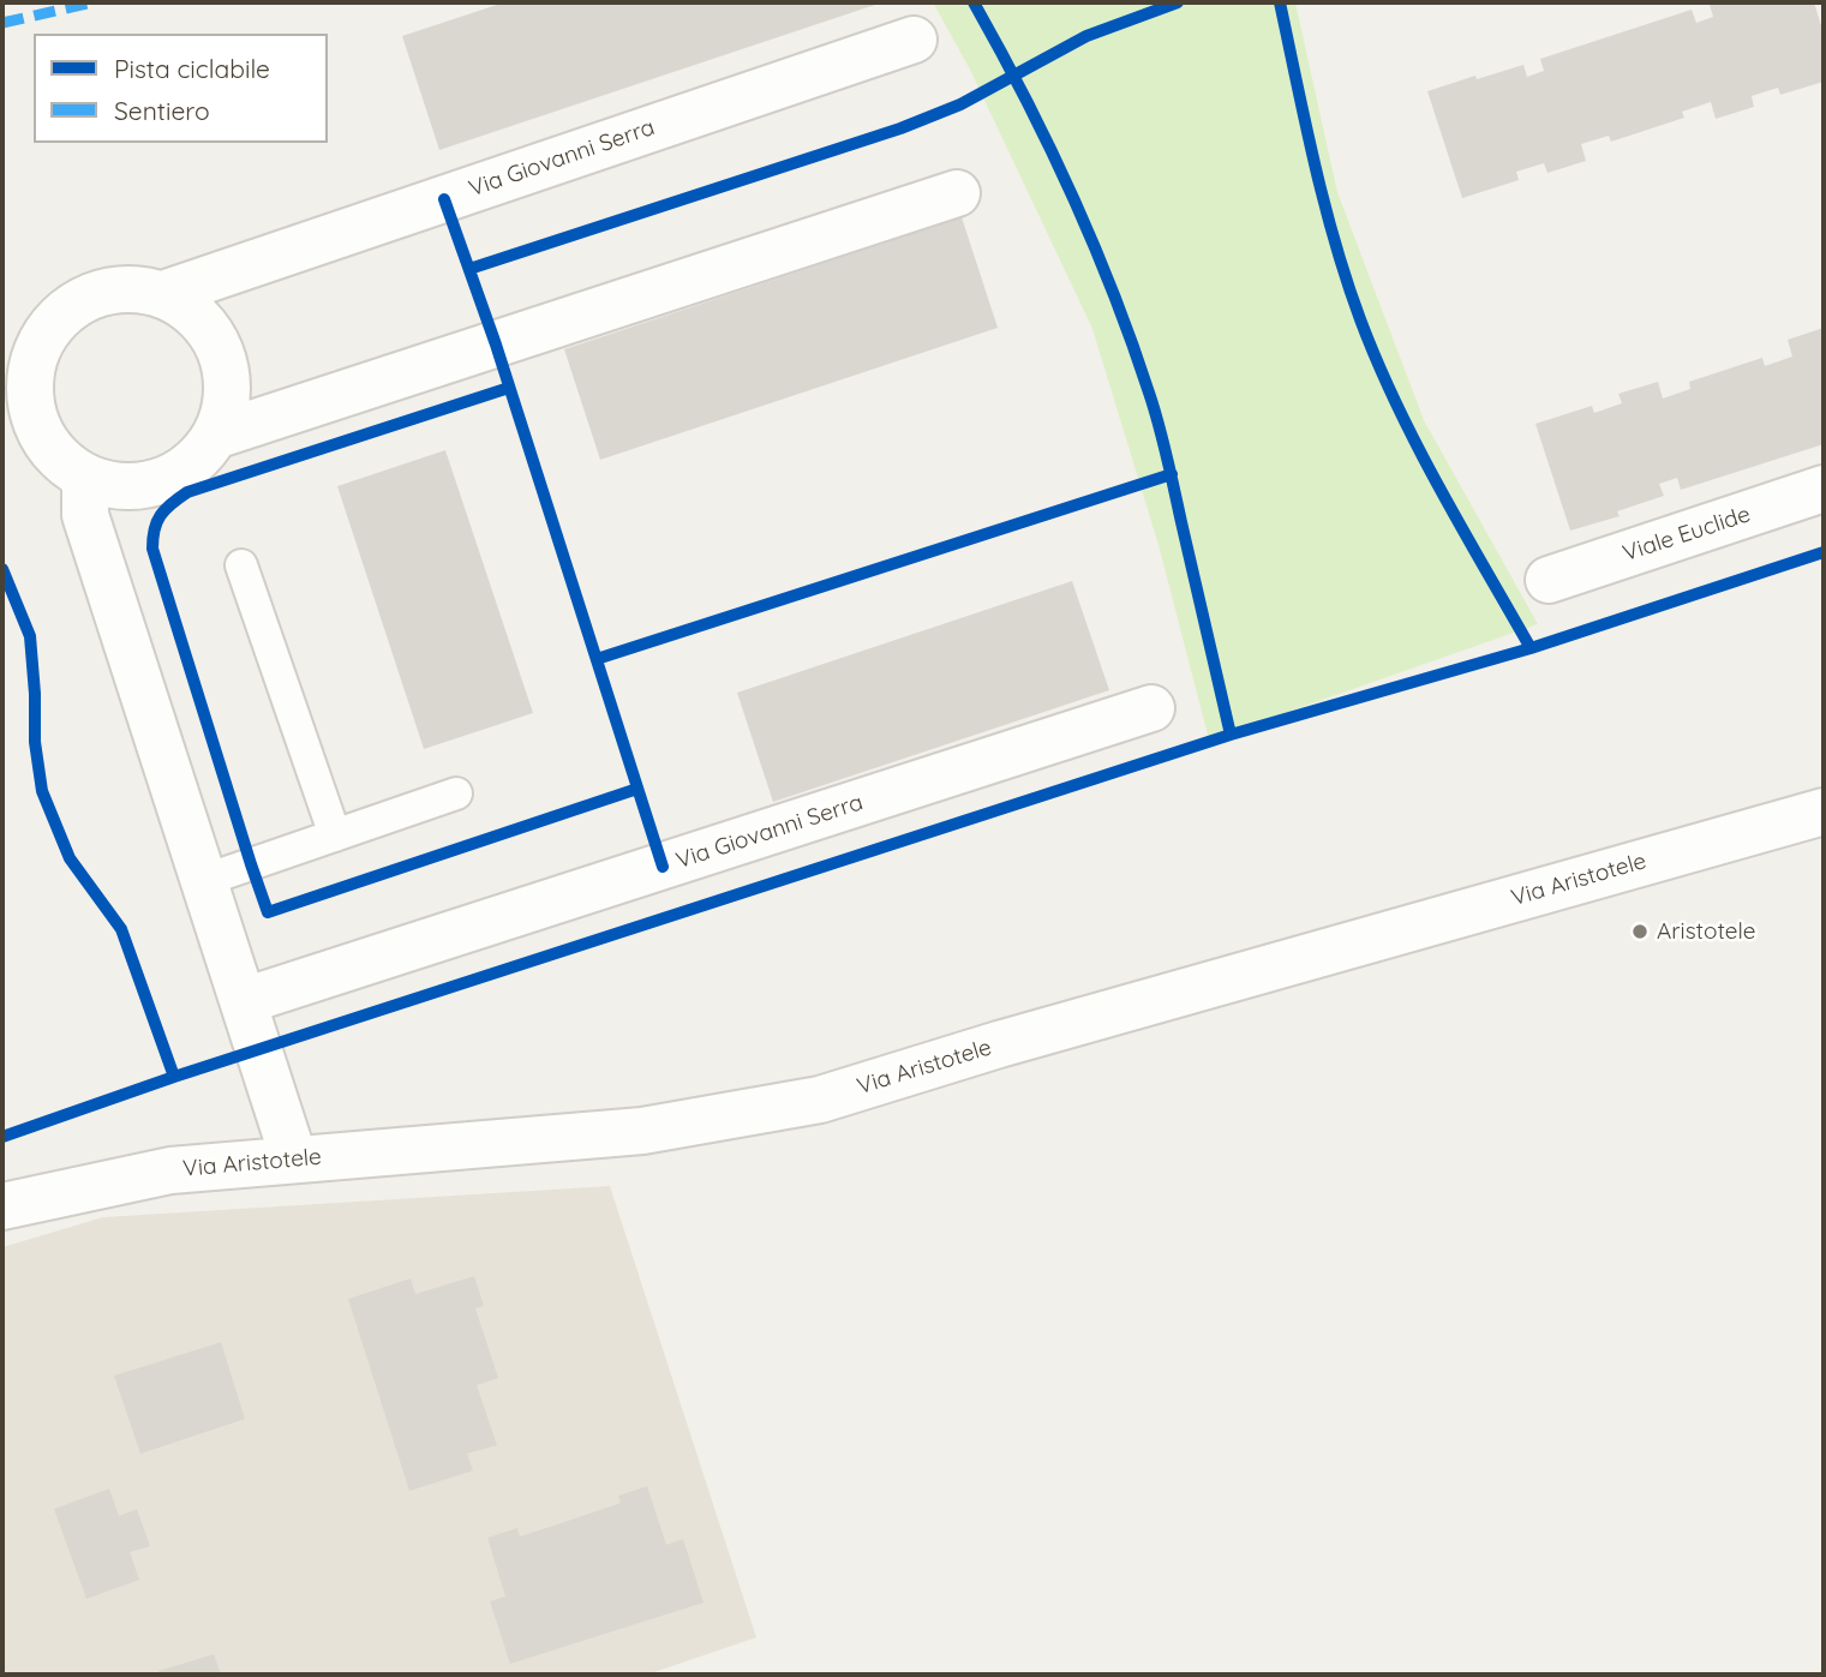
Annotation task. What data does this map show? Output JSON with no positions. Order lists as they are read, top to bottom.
{
  "streets": {
    "street": ["Via Giovanni Serra", "Viale Euclide", "Via Aristotele"]
  },
  "places": ["Aristotele"],
  "legend": ["Pista ciclabile", "Sentiero"]
}
